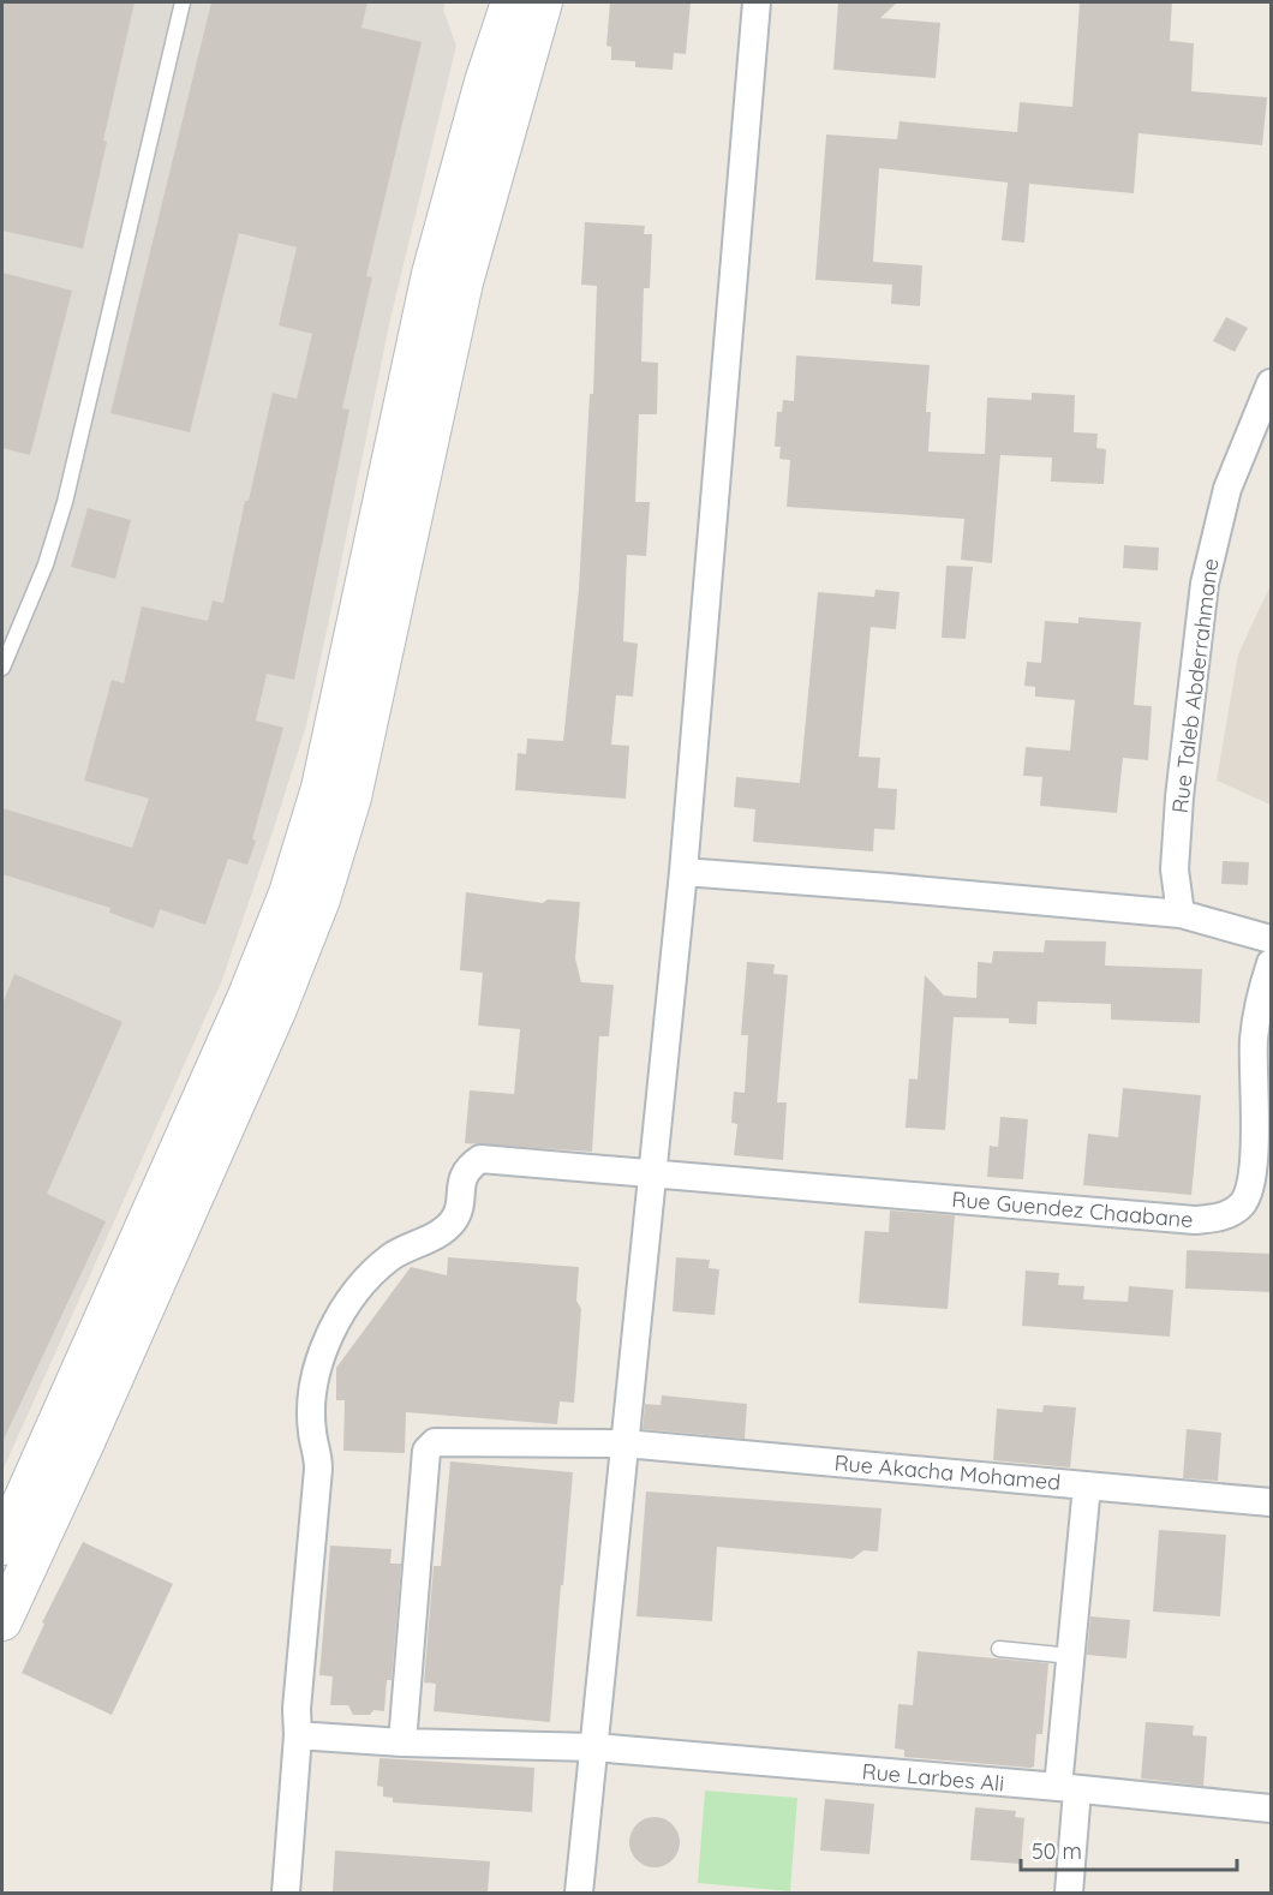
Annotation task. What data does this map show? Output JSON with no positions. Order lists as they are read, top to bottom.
{
  "streets": {
    "street": [
      "Rue Taleb Abderrahmane",
      "Rue Guendez Chaabane",
      "Rue Akacha Mohamed",
      "Rue Larbes Ali"
    ]
  },
  "crossings": [
    ["Rue Akacha Mohamed", "Rue Larbes Ali"]
  ],
  "scale_bar": "50 m"
}
